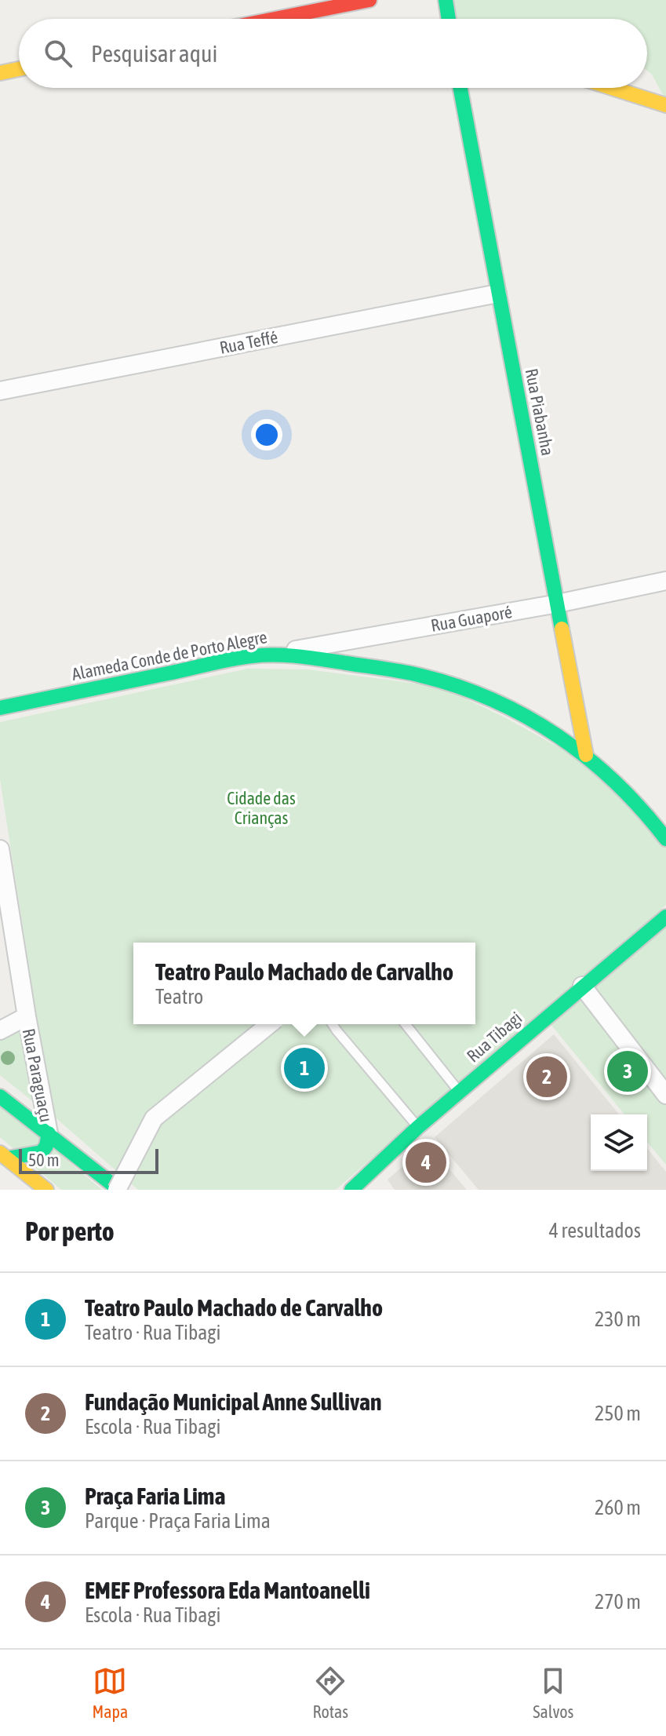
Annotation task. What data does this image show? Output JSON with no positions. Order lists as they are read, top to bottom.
{
  "streets": {
    "main road": ["Rua Piabanha", "Alameda Conde de Porto Alegre", "Rua Tibagi"],
    "street": ["Rua Teffé", "Rua Guaporé", "Rua Paraguaçu"]
  },
  "crossings": [
    ["Rua Teffé", "Rua Piabanha"],
    ["Rua Piabanha", "Rua Guaporé"],
    ["Rua Piabanha", "Alameda Conde de Porto Alegre"],
    ["Rua Guaporé", "Alameda Conde de Porto Alegre"]
  ],
  "parks": ["Cidade das Crianças"],
  "scale_bar": "50 m",
  "page": {
    "search": "Pesquisar aqui",
    "popup": ["Teatro Paulo Machado de Carvalho", "Teatro"],
    "pins": [
      "1",
      "3",
      "2",
      "4"
    ],
    "scale": "50 m",
    "heading": ["Por perto", "4 resultados"],
    "list": [
      {
        "mark": "1",
        "name": "Teatro Paulo Machado de Carvalho",
        "note": "Teatro · Rua Tibagi",
        "value": "230 m"
      },
      {
        "mark": "2",
        "name": "Fundação Municipal Anne Sullivan",
        "note": "Escola · Rua Tibagi",
        "value": "250 m"
      },
      {
        "mark": "3",
        "name": "Praça Faria Lima",
        "note": "Parque · Praça Faria Lima",
        "value": "260 m"
      },
      {
        "mark": "4",
        "name": "EMEF Professora Eda Mantoanelli",
        "note": "Escola · Rua Tibagi",
        "value": "270 m"
      }
    ],
    "nav": ["Mapa", "Rotas", "Salvos"]
  }
}
